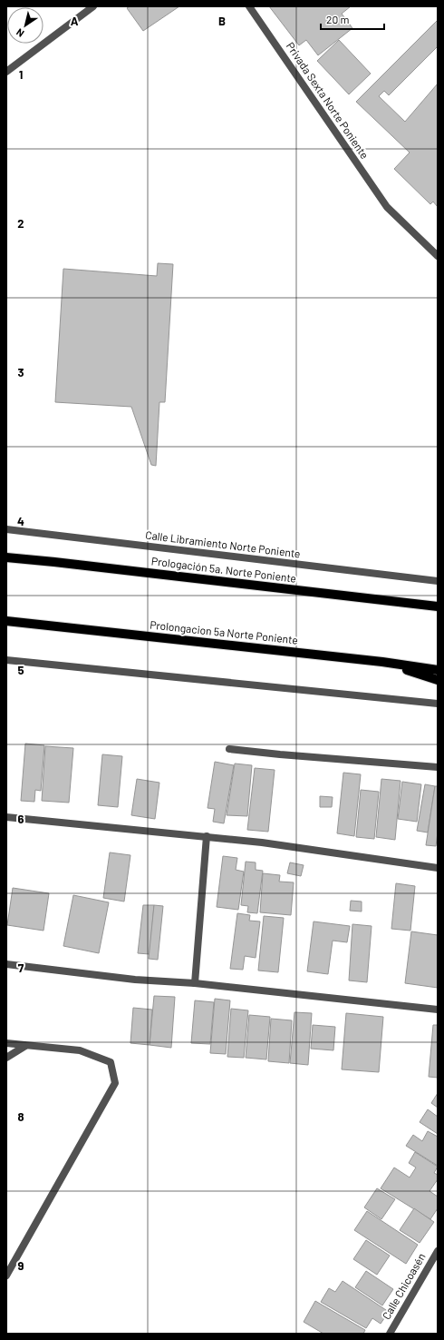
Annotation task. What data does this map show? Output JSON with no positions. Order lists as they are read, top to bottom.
{
  "streets": {
    "main road": ["Prologación 5a. Norte Poniente", "Prolongacion 5a Norte Poniente"],
    "street": ["Privada Sexta Norte Poniente", "Calle Libramiento Norte Poniente", "Calle Chicoasén"]
  },
  "scale_bar": "20 m",
  "north": "bottom left",
  "grid": {
    "columns": ["A", "B"],
    "rows": [
      "1",
      "2",
      "3",
      "4",
      "5",
      "6",
      "7",
      "8",
      "9"
    ]
  }
}
